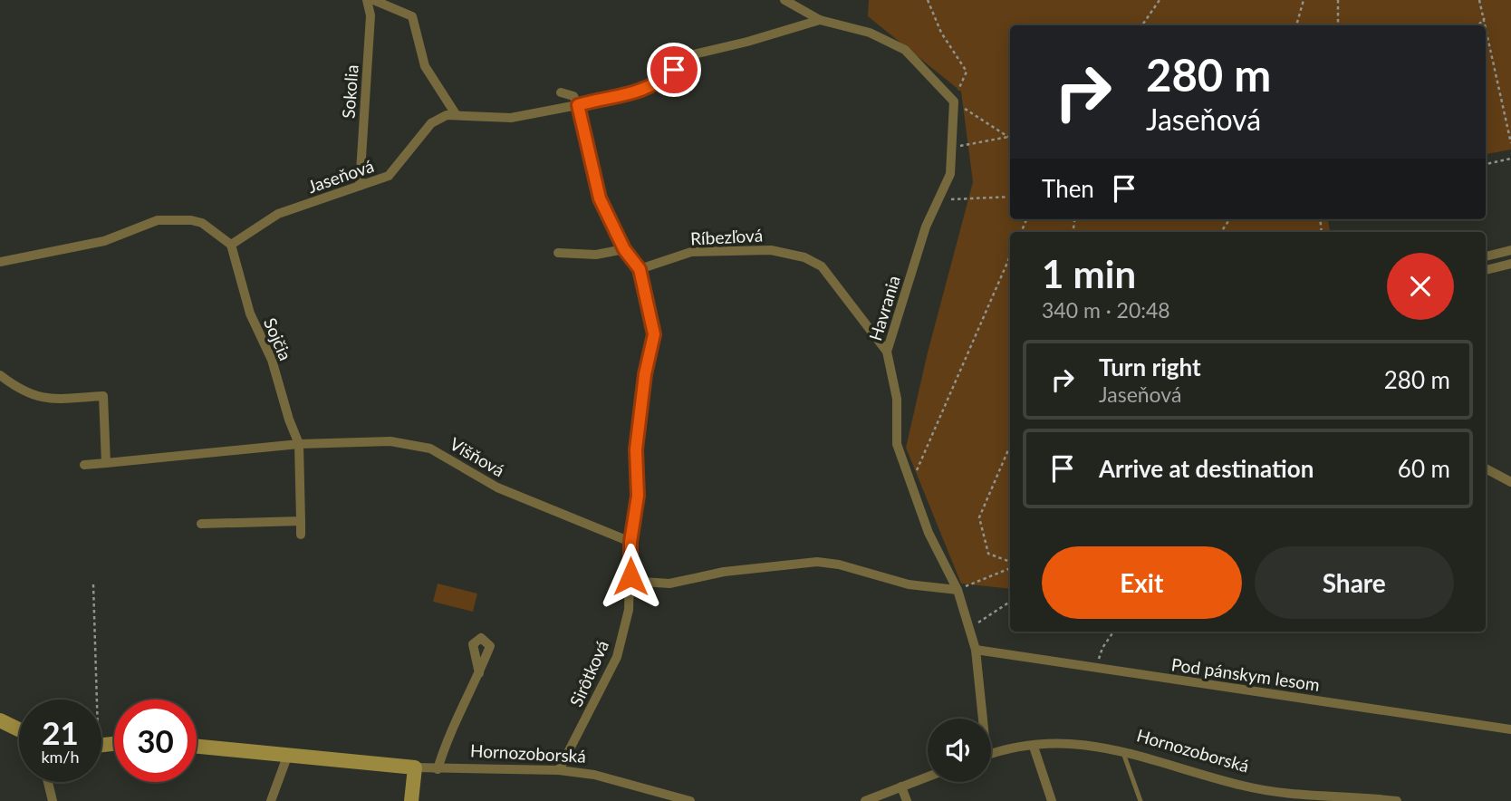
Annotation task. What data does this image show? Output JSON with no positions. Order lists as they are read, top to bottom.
{
  "streets": {
    "street": [
      "Sokolia",
      "Jaseňová",
      "Ríbezľová",
      "Havrania",
      "Sojčia",
      "Višňová",
      "Sirôtková",
      "Pod pánskym lesom",
      "Hornozoborská"
    ]
  },
  "crossings": [
    ["Sokolia", "Jaseňová"],
    ["Jaseňová", "Sojčia"],
    ["Jaseňová", "Sirôtková"],
    ["Ríbezľová", "Havrania"],
    ["Ríbezľová", "Sirôtková"],
    ["Havrania", "Pod pánskym lesom"],
    ["Sojčia", "Višňová"],
    ["Višňová", "Sirôtková"],
    ["Sirôtková", "Hornozoborská"]
  ],
  "page": {
    "turn": ["280 m", "Jaseňová"],
    "then": "Then",
    "heading": ["1 min", "340 m · 20:48"],
    "list": [
      {
        "name": "Turn right",
        "note": "Jaseňová",
        "value": "280 m"
      },
      {
        "name": "Arrive at destination",
        "value": "60 m"
      }
    ],
    "buttons": ["Exit", "Share"],
    "speed": "21 km/h",
    "limit": "30"
  }
}
